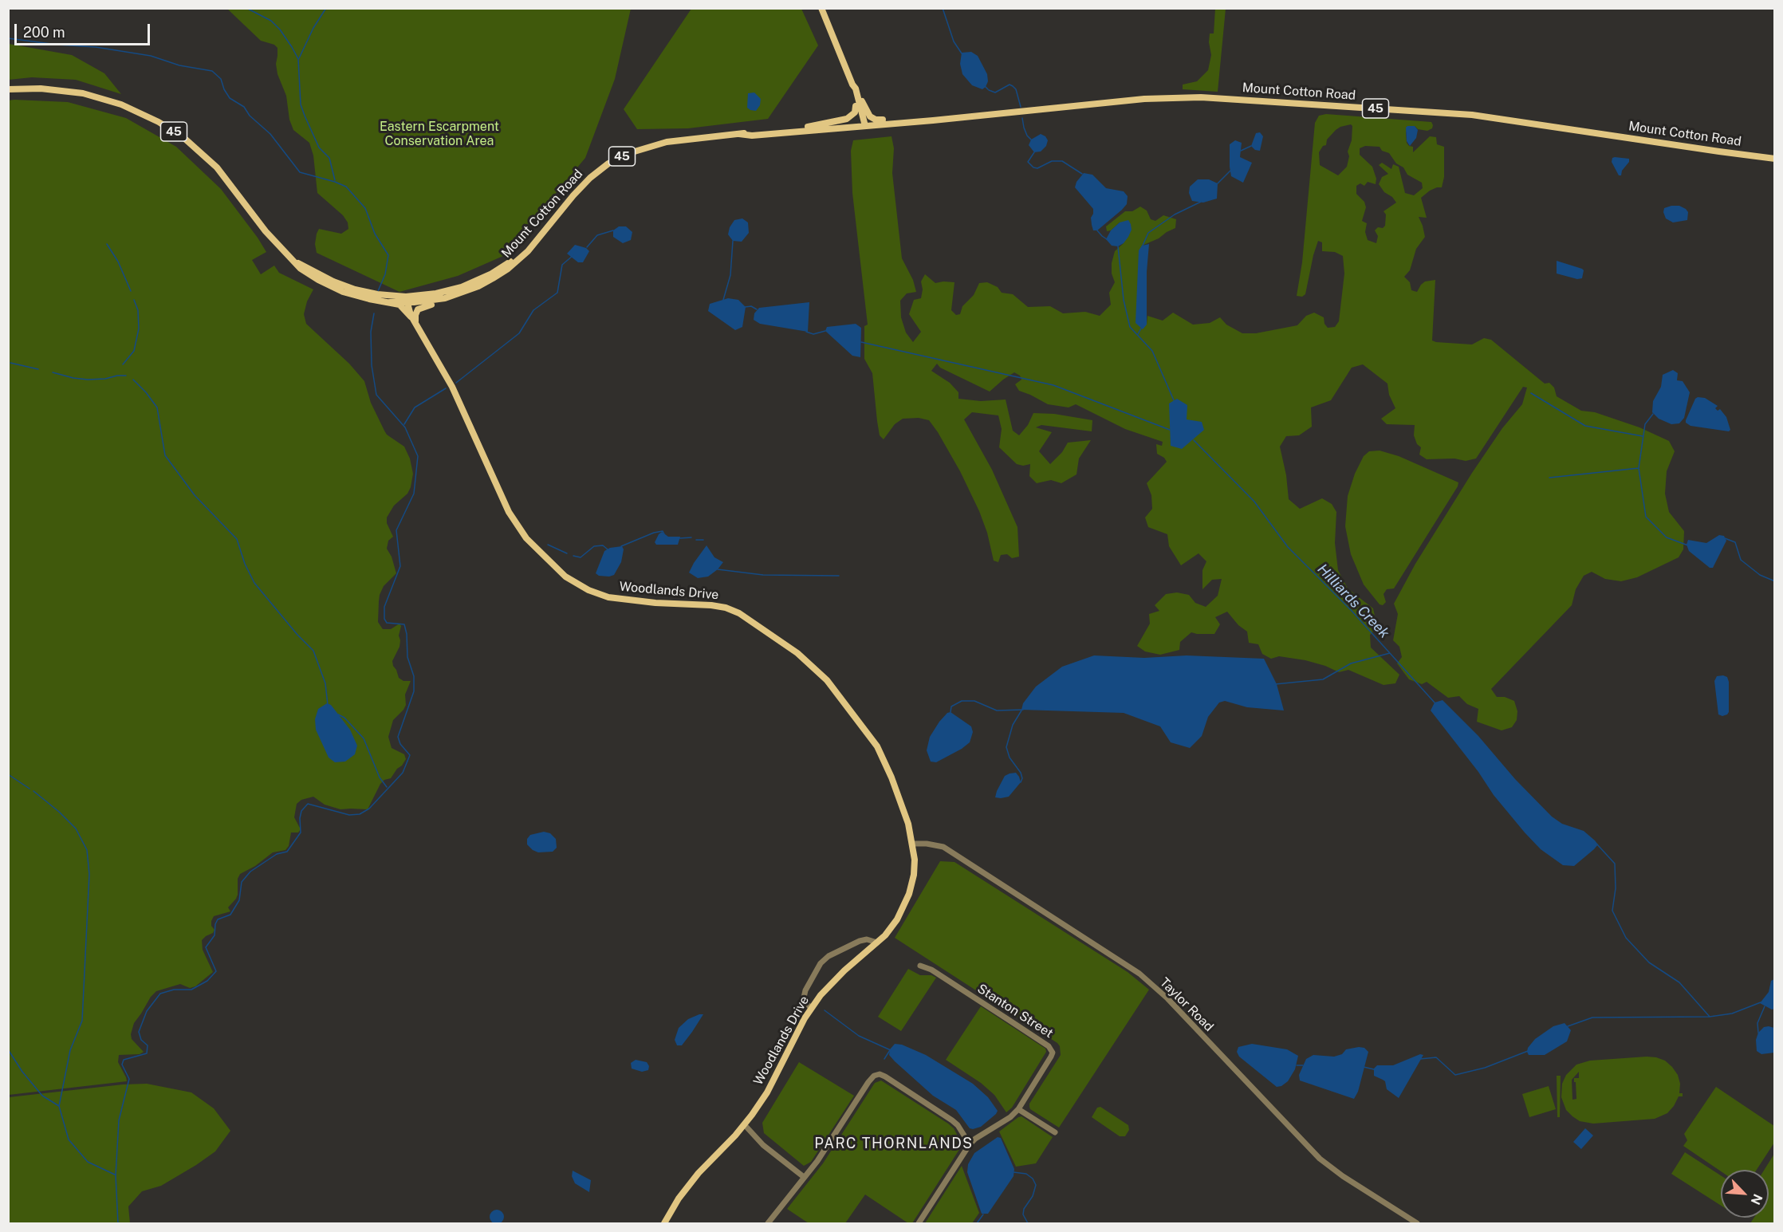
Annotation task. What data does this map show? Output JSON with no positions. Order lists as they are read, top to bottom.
{
  "streets": {
    "main road": ["Mount Cotton Road", "45", "Woodlands Drive"],
    "street": ["Taylor Road", "Stanton Street"]
  },
  "crossings": [
    ["Mount Cotton Road", "45"],
    ["Woodlands Drive", "Taylor Road"]
  ],
  "districts": ["PARC THORNLANDS"],
  "water": ["Hilliards Creek"],
  "parks": ["Eastern Escarpment Conservation Area"],
  "scale_bar": "200 m",
  "north": "bottom right"
}
